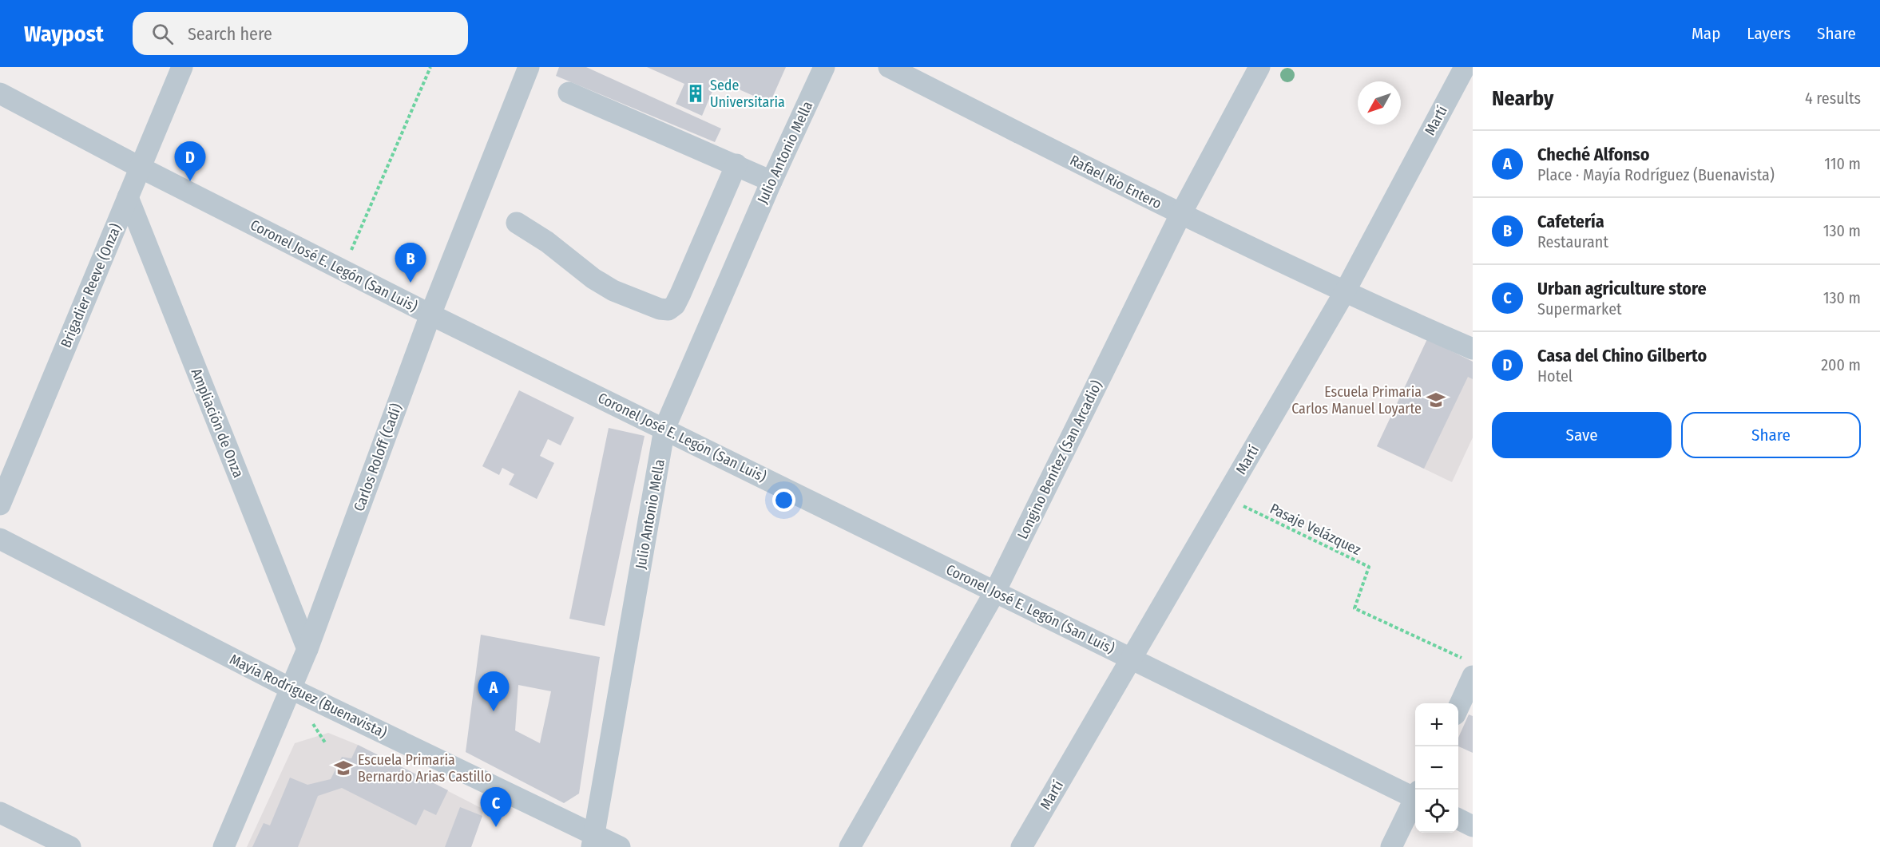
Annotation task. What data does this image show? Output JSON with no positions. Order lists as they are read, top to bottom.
{
  "streets": {
    "street": [
      "Martí",
      "Julio Antonio Mella",
      "Rafael Rio Entero",
      "Coronel José E. Legón (San Luis)",
      "Brigadier Reeve (Onza)",
      "Ampliación de Onza",
      "Carlos Roloff (Cadí)",
      "Longino Benítez (San Arcadio)",
      "Mayía Rodríguez (Buenavista)"
    ],
    "path": ["Pasaje Velázquez"]
  },
  "crossings": [
    ["Martí", "Rafael Rio Entero"],
    ["Martí", "Coronel José E. Legón (San Luis)"],
    ["Martí", "Pasaje Velázquez"],
    ["Julio Antonio Mella", "Coronel José E. Legón (San Luis)"],
    ["Julio Antonio Mella", "Mayía Rodríguez (Buenavista)"],
    ["Rafael Rio Entero", "Longino Benítez (San Arcadio)"],
    ["Coronel José E. Legón (San Luis)", "Brigadier Reeve (Onza)"],
    ["Coronel José E. Legón (San Luis)", "Carlos Roloff (Cadí)"],
    ["Coronel José E. Legón (San Luis)", "Longino Benítez (San Arcadio)"],
    ["Brigadier Reeve (Onza)", "Ampliación de Onza"],
    ["Ampliación de Onza", "Carlos Roloff (Cadí)"],
    ["Carlos Roloff (Cadí)", "Mayía Rodríguez (Buenavista)"]
  ],
  "places": {
    "building": ["Sede Universitaria"],
    "school or university": ["Escuela Primaria Carlos Manuel Loyarte", "Escuela Primaria Bernardo Arias Castillo"]
  },
  "north": "bottom left",
  "page": {
    "header": "Waypost",
    "search": "Search here",
    "nav": ["Map", "Layers", "Share"],
    "heading": ["Nearby", "4 results"],
    "list": [
      {
        "mark": "A",
        "name": "Cheché Alfonso",
        "note": "Place · Mayía Rodríguez (Buenavista)",
        "value": "110 m"
      },
      {
        "mark": "B",
        "name": "Cafetería",
        "note": "Restaurant",
        "value": "130 m"
      },
      {
        "mark": "C",
        "name": "Urban agriculture store",
        "note": "Supermarket",
        "value": "130 m"
      },
      {
        "mark": "D",
        "name": "Casa del Chino Gilberto",
        "note": "Hotel",
        "value": "200 m"
      }
    ],
    "pins": [
      "D",
      "B",
      "A",
      "C"
    ],
    "buttons": ["Save", "Share"],
    "map_buttons": ["+", "−"]
  }
}
